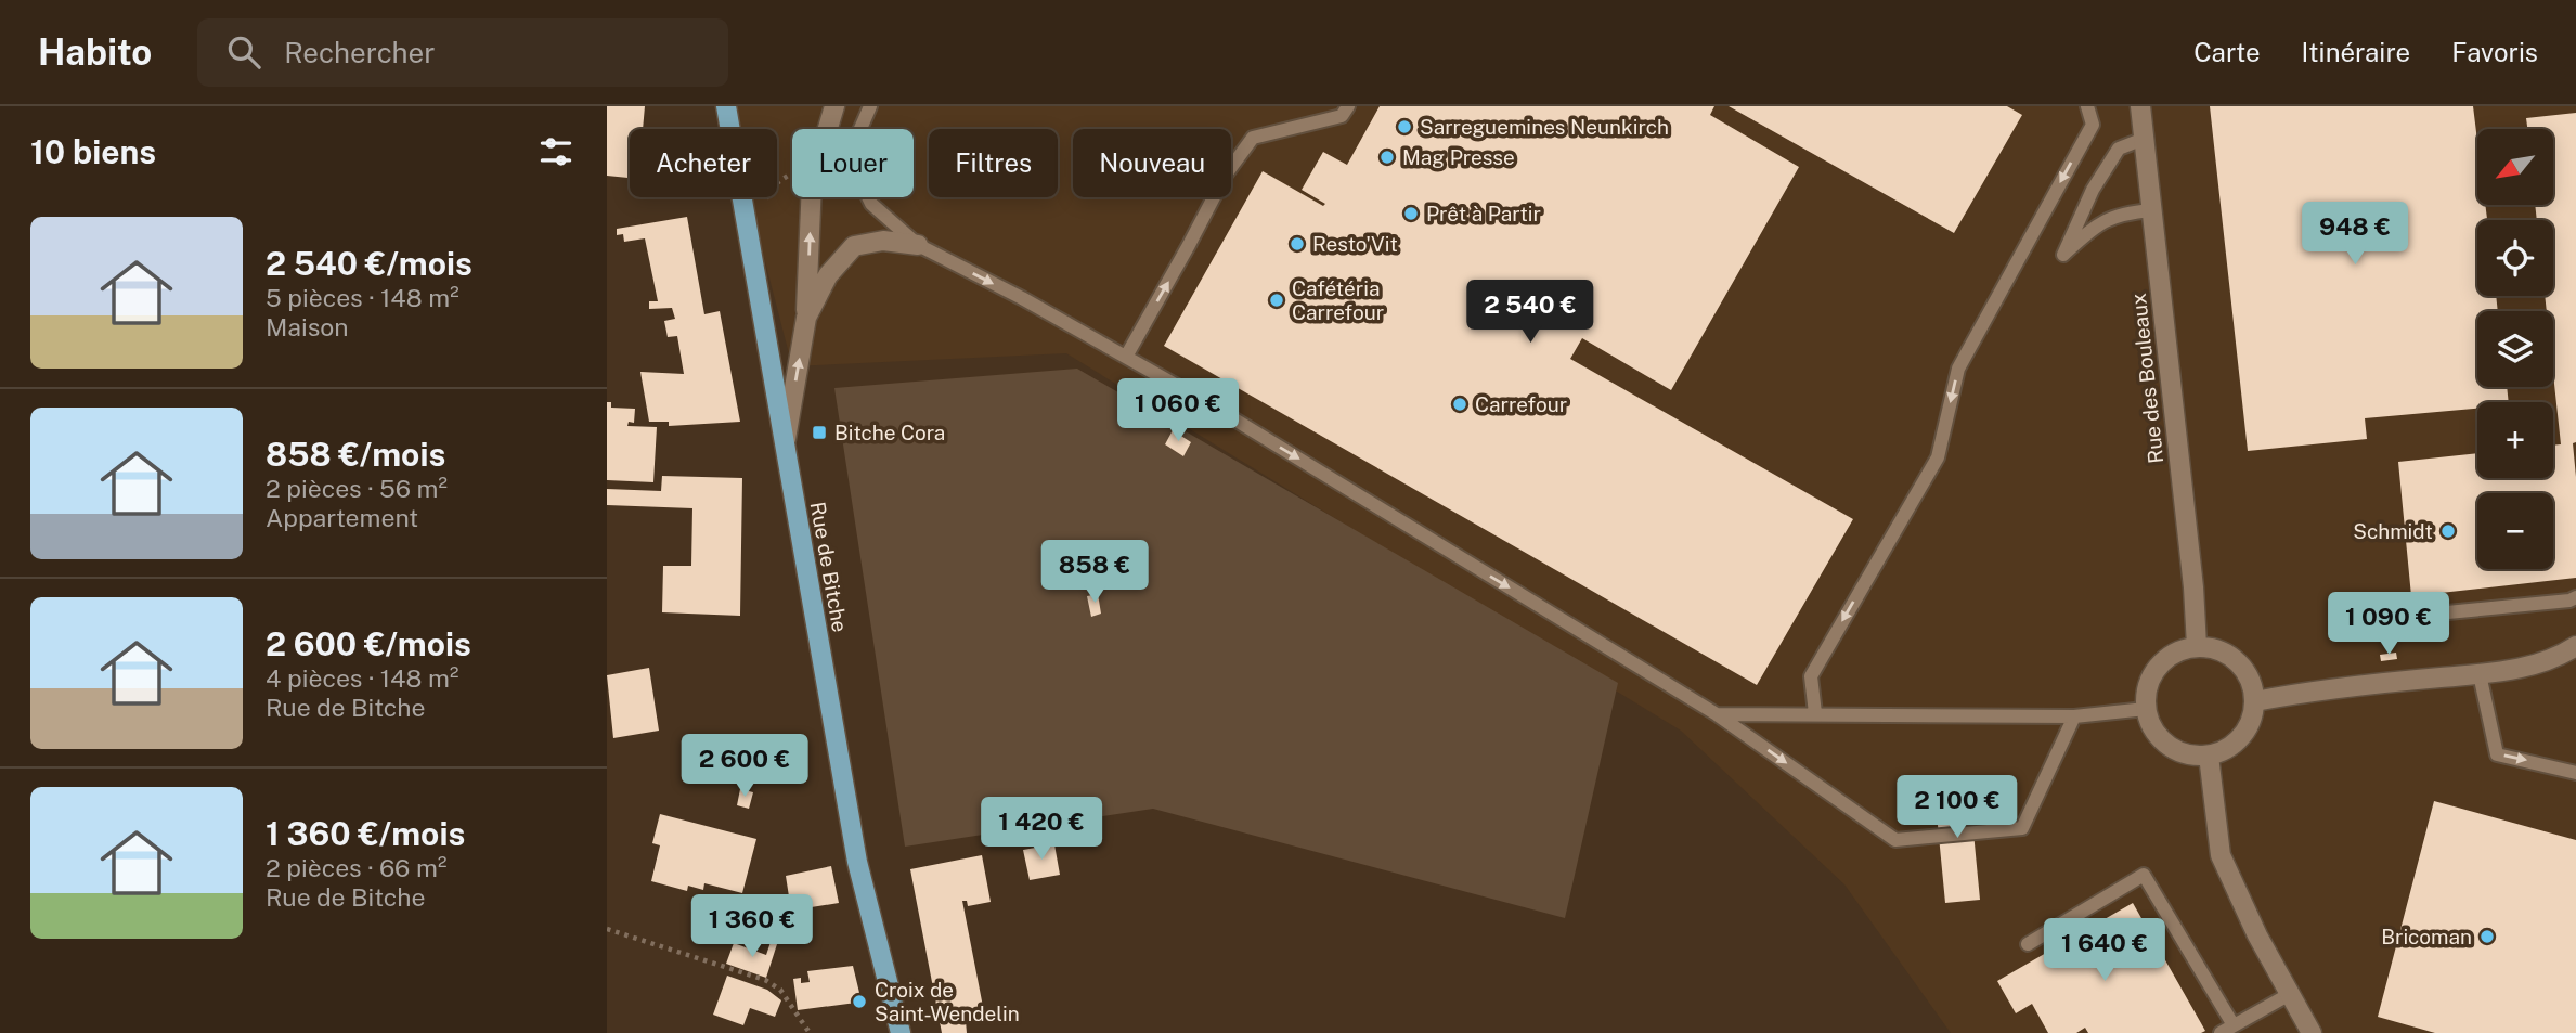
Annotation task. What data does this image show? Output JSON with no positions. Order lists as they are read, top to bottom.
{
  "streets": {
    "main road": ["Rue de Bitche"],
    "street": ["Rue des Bouleaux"]
  },
  "places": {
    "other": [
      "Sarreguemines Neunkirch",
      "Mag Presse",
      "Prêt à Partir",
      "Resto'Vit",
      "Cafétéria Carrefour",
      "Carrefour",
      "Schmidt",
      "Bricoman",
      "Croix de Saint-Wendelin"
    ],
    "transit": ["Bitche Cora"]
  },
  "north": "bottom left",
  "page": {
    "header": "Habito",
    "search": "Rechercher",
    "nav": ["Carte", "Itinéraire", "Favoris"],
    "heading": "10 biens",
    "map_buttons": ["+", "−"],
    "chip": [
      "Acheter",
      "Louer",
      "Filtres",
      "Nouveau"
    ],
    "list": [
      {
        "name": "2 540 €/mois",
        "note": "5 pièces · 148 m² · Maison"
      },
      {
        "name": "858 €/mois",
        "note": "2 pièces · 56 m² · Appartement"
      },
      {
        "name": "2 600 €/mois",
        "note": "4 pièces · 148 m² · Rue de Bitche"
      },
      {
        "name": "1 360 €/mois",
        "note": "2 pièces · 66 m² · Rue de Bitche"
      }
    ],
    "price": [
      "948 €",
      "2 540 €",
      "1 060 €",
      "858 €",
      "1 090 €",
      "2 600 €",
      "2 100 €",
      "1 420 €",
      "1 360 €",
      "1 640 €"
    ]
  }
}
